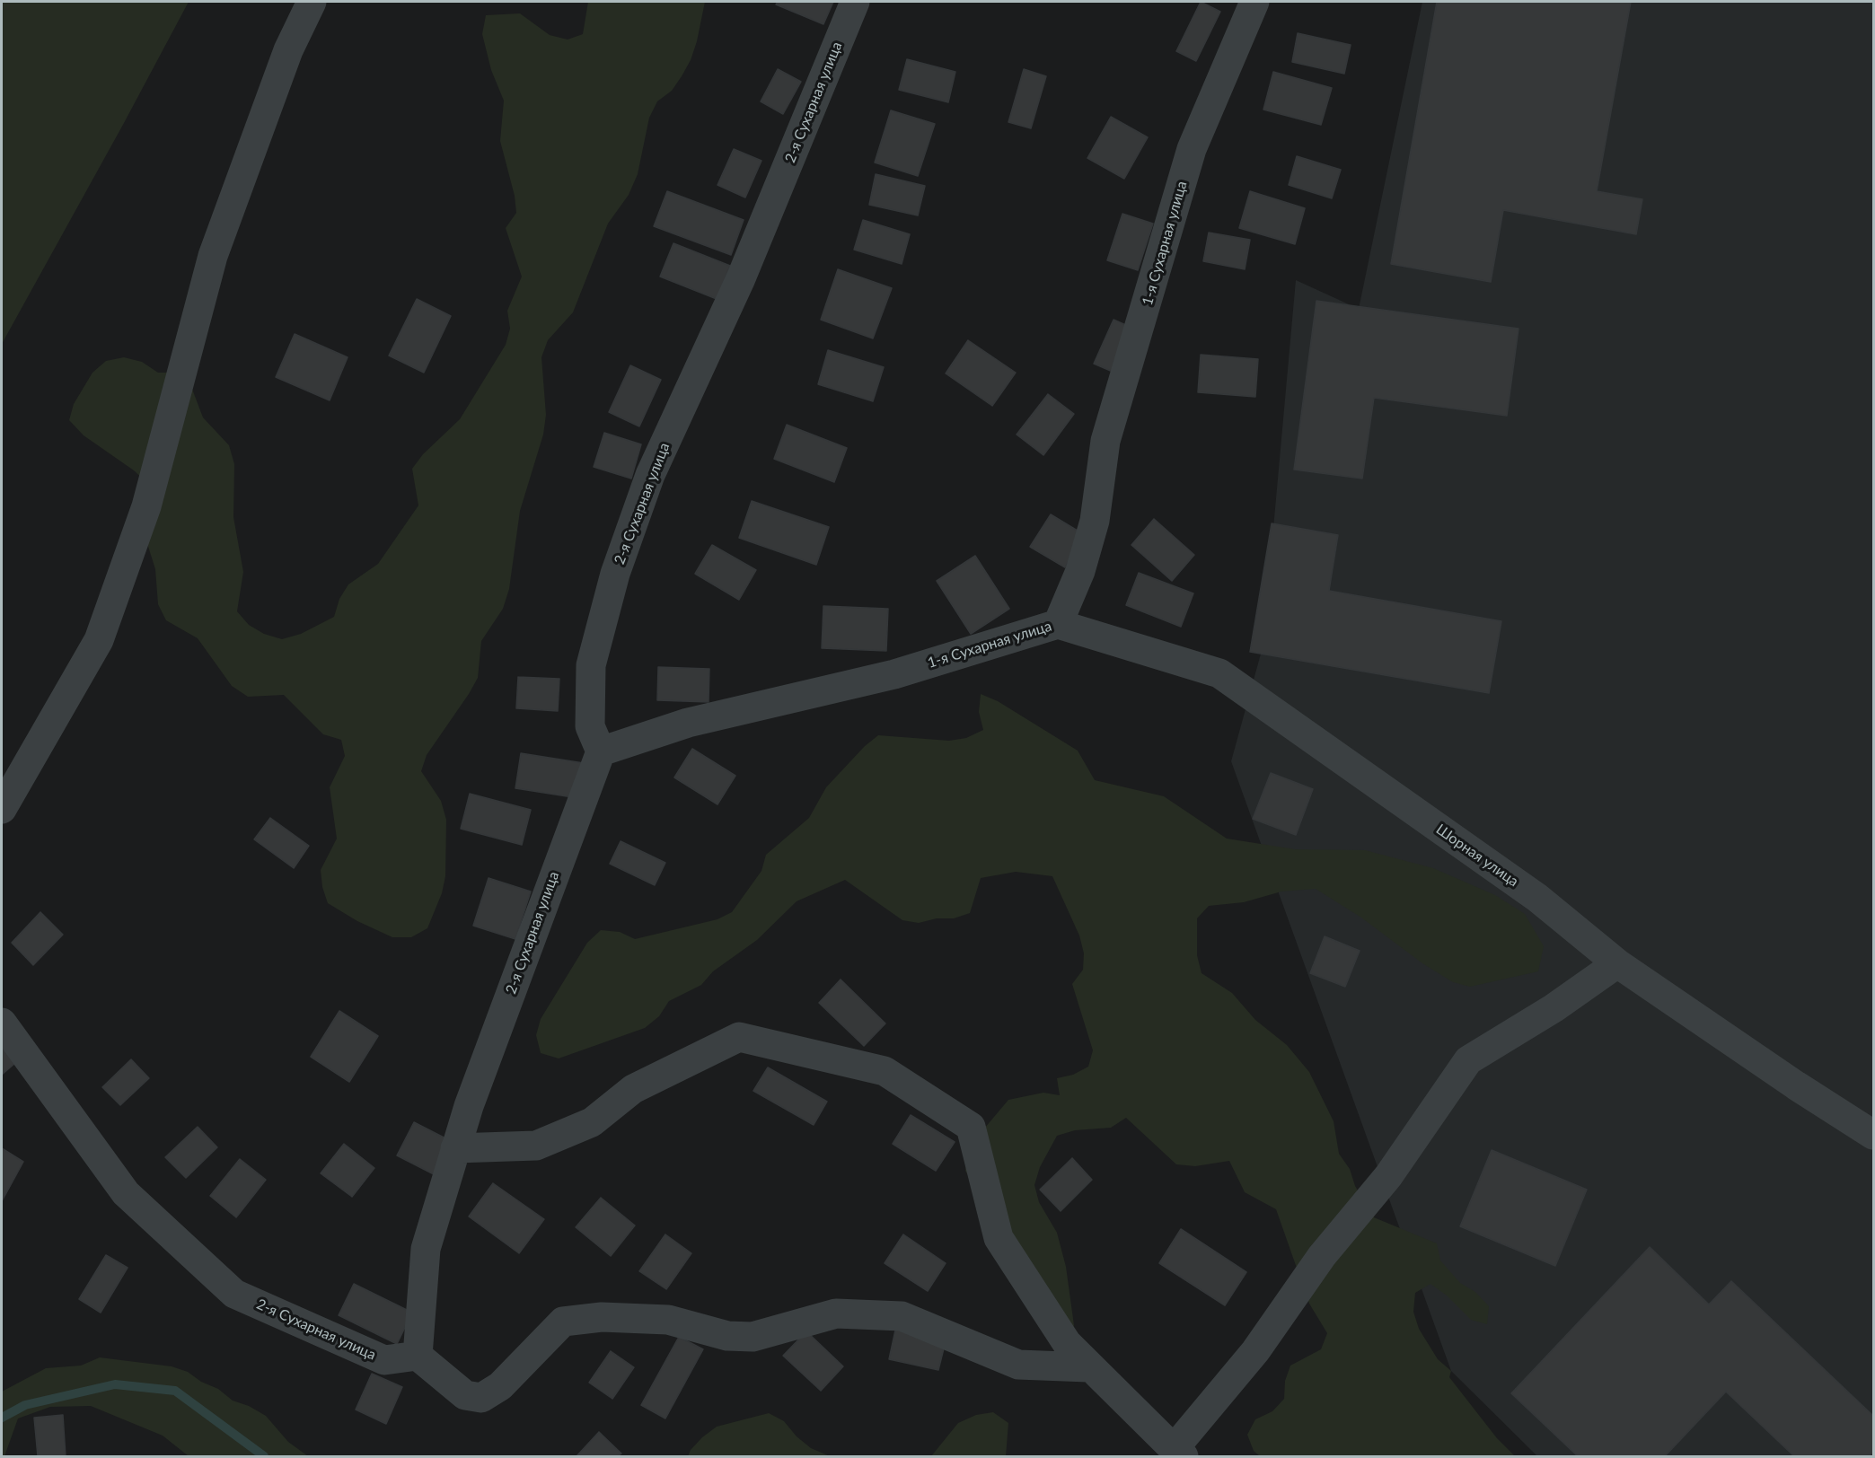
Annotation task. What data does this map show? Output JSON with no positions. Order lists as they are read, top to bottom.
{
  "streets": {
    "street": ["2-я Сухарная улица", "1-я Сухарная улица", "Шорная улица"]
  },
  "crossings": [
    ["2-я Сухарная улица", "1-я Сухарная улица"],
    ["1-я Сухарная улица", "Шорная улица"]
  ]
}
